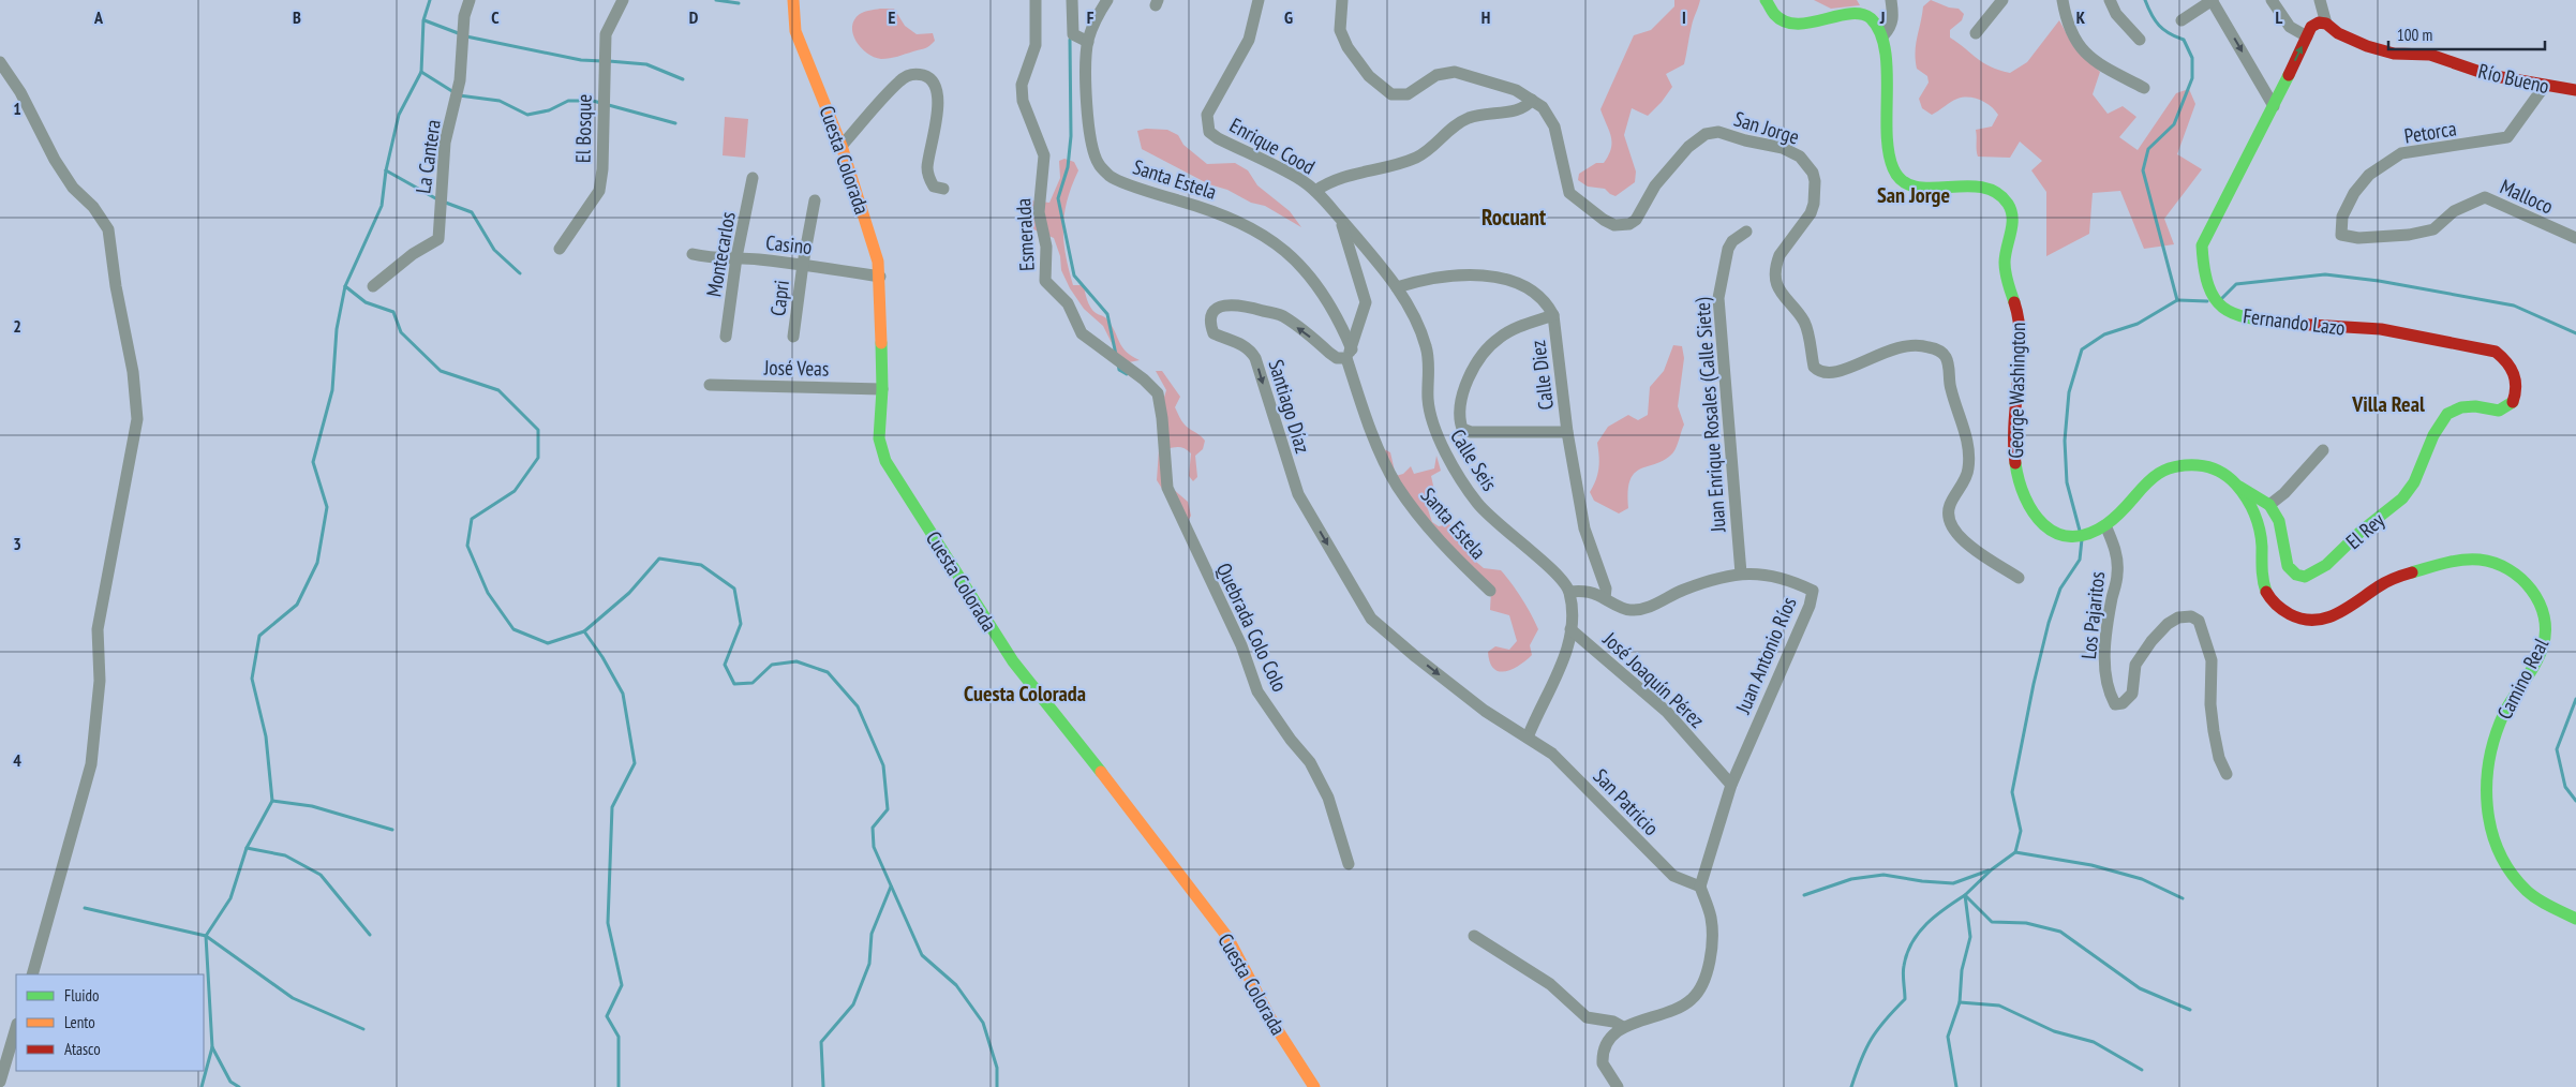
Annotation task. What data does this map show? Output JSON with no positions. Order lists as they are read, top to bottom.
{
  "streets": {
    "street": [
      "Río Bueno",
      "San Jorge",
      "El Bosque",
      "Petorca",
      "Enrique Cood",
      "La Cantera",
      "Cuesta Colorada",
      "Santa Estela",
      "Malloco",
      "Esmeralda",
      "Casino",
      "Montecarlos",
      "Capri",
      "Fernando Lazo",
      "José Veas",
      "Calle Diez",
      "George Washington",
      "Santiago Díaz",
      "Juan Enrique Rosales (Calle Siete)",
      "Calle Seis",
      "El Rey",
      "Los Pajaritos",
      "Quebrada Colo Colo",
      "Juan Antonio Ríos",
      "Camino Real",
      "José Joaquín Pérez",
      "San Patricio"
    ]
  },
  "crossings": [
    ["Río Bueno", "Petorca"],
    ["San Jorge", "Enrique Cood"],
    ["Petorca", "Malloco"],
    ["Enrique Cood", "Calle Seis"],
    ["Cuesta Colorada", "Casino"],
    ["Cuesta Colorada", "José Veas"],
    ["Santa Estela", "Santiago Díaz"],
    ["Esmeralda", "Quebrada Colo Colo"],
    ["Casino", "Montecarlos"],
    ["Casino", "Capri"],
    ["Fernando Lazo", "El Rey"],
    ["Calle Diez", "Calle Seis"],
    ["Calle Diez", "Juan Antonio Ríos"],
    ["George Washington", "Los Pajaritos"],
    ["George Washington", "Camino Real"],
    ["Santiago Díaz", "San Patricio"],
    ["Juan Enrique Rosales (Calle Siete)", "Juan Antonio Ríos"],
    ["Calle Seis", "Juan Antonio Ríos"],
    ["Juan Antonio Ríos", "José Joaquín Pérez"],
    ["Juan Antonio Ríos", "San Patricio"]
  ],
  "districts": [
    "San Jorge",
    "Rocuant",
    "Villa Real",
    "Cuesta Colorada"
  ],
  "legend": ["Fluido", "Lento", "Atasco"],
  "scale_bar": "100 m",
  "grid": {
    "columns": [
      "A",
      "B",
      "C",
      "D",
      "E",
      "F",
      "G",
      "H",
      "I",
      "J",
      "K",
      "L"
    ],
    "rows": [
      "1",
      "2",
      "3",
      "4"
    ]
  }
}
